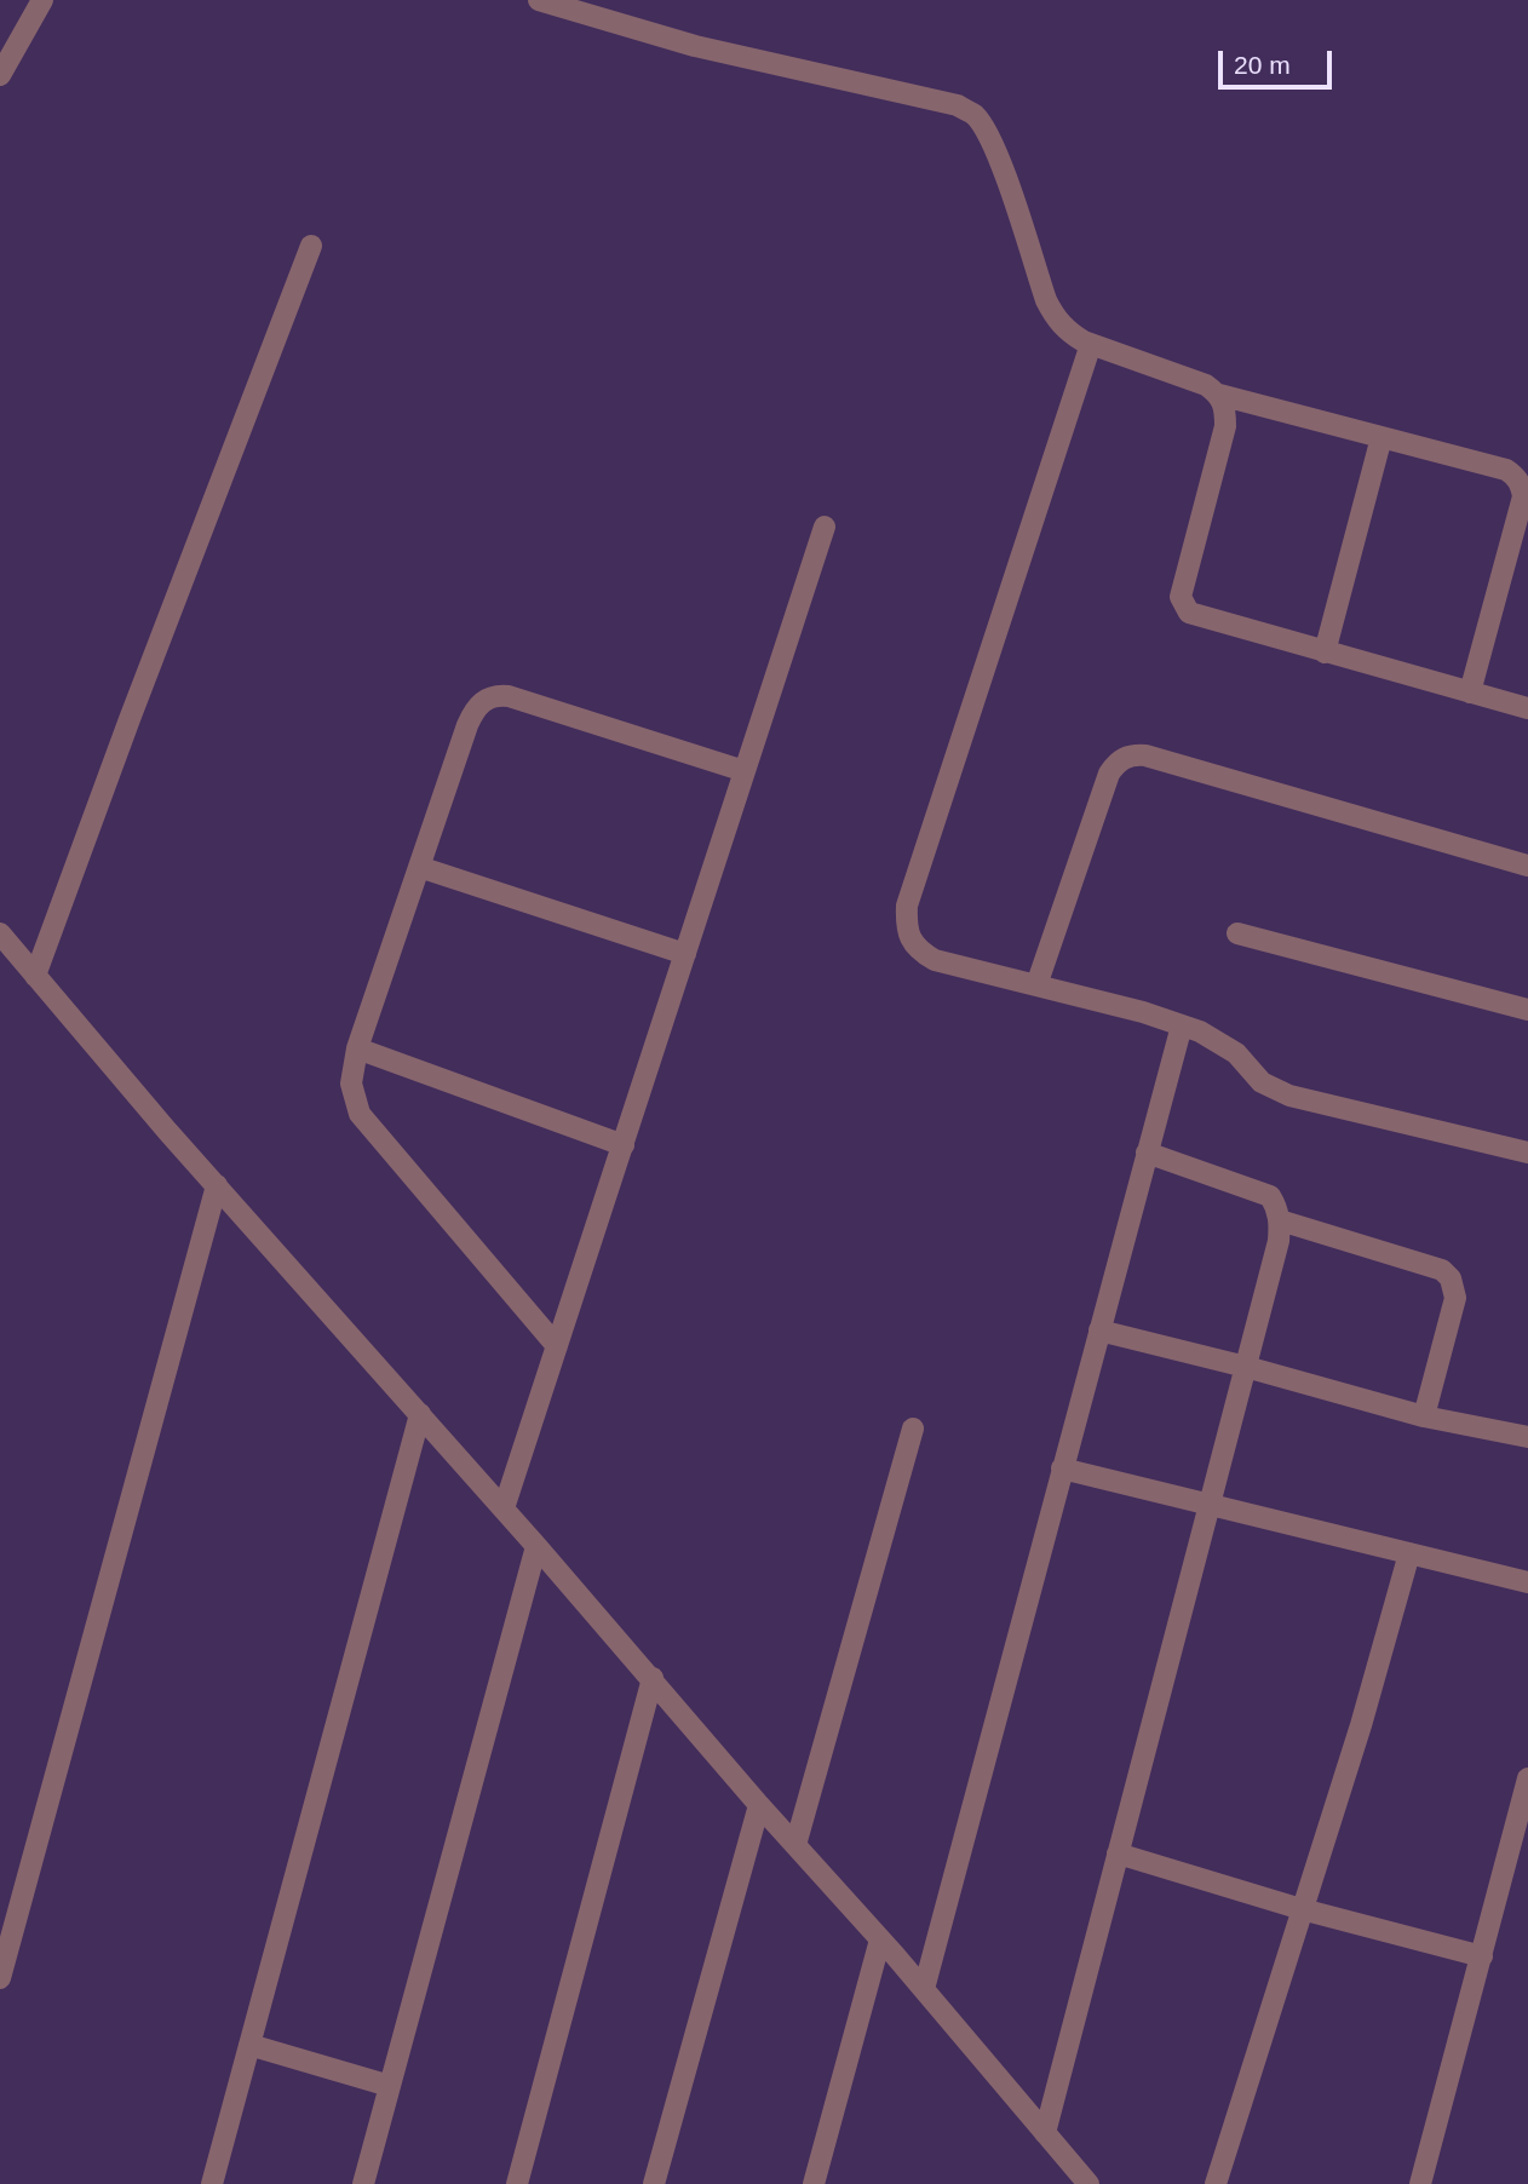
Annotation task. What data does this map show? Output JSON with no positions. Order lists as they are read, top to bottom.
{
  "scale_bar": "20 m"
}
